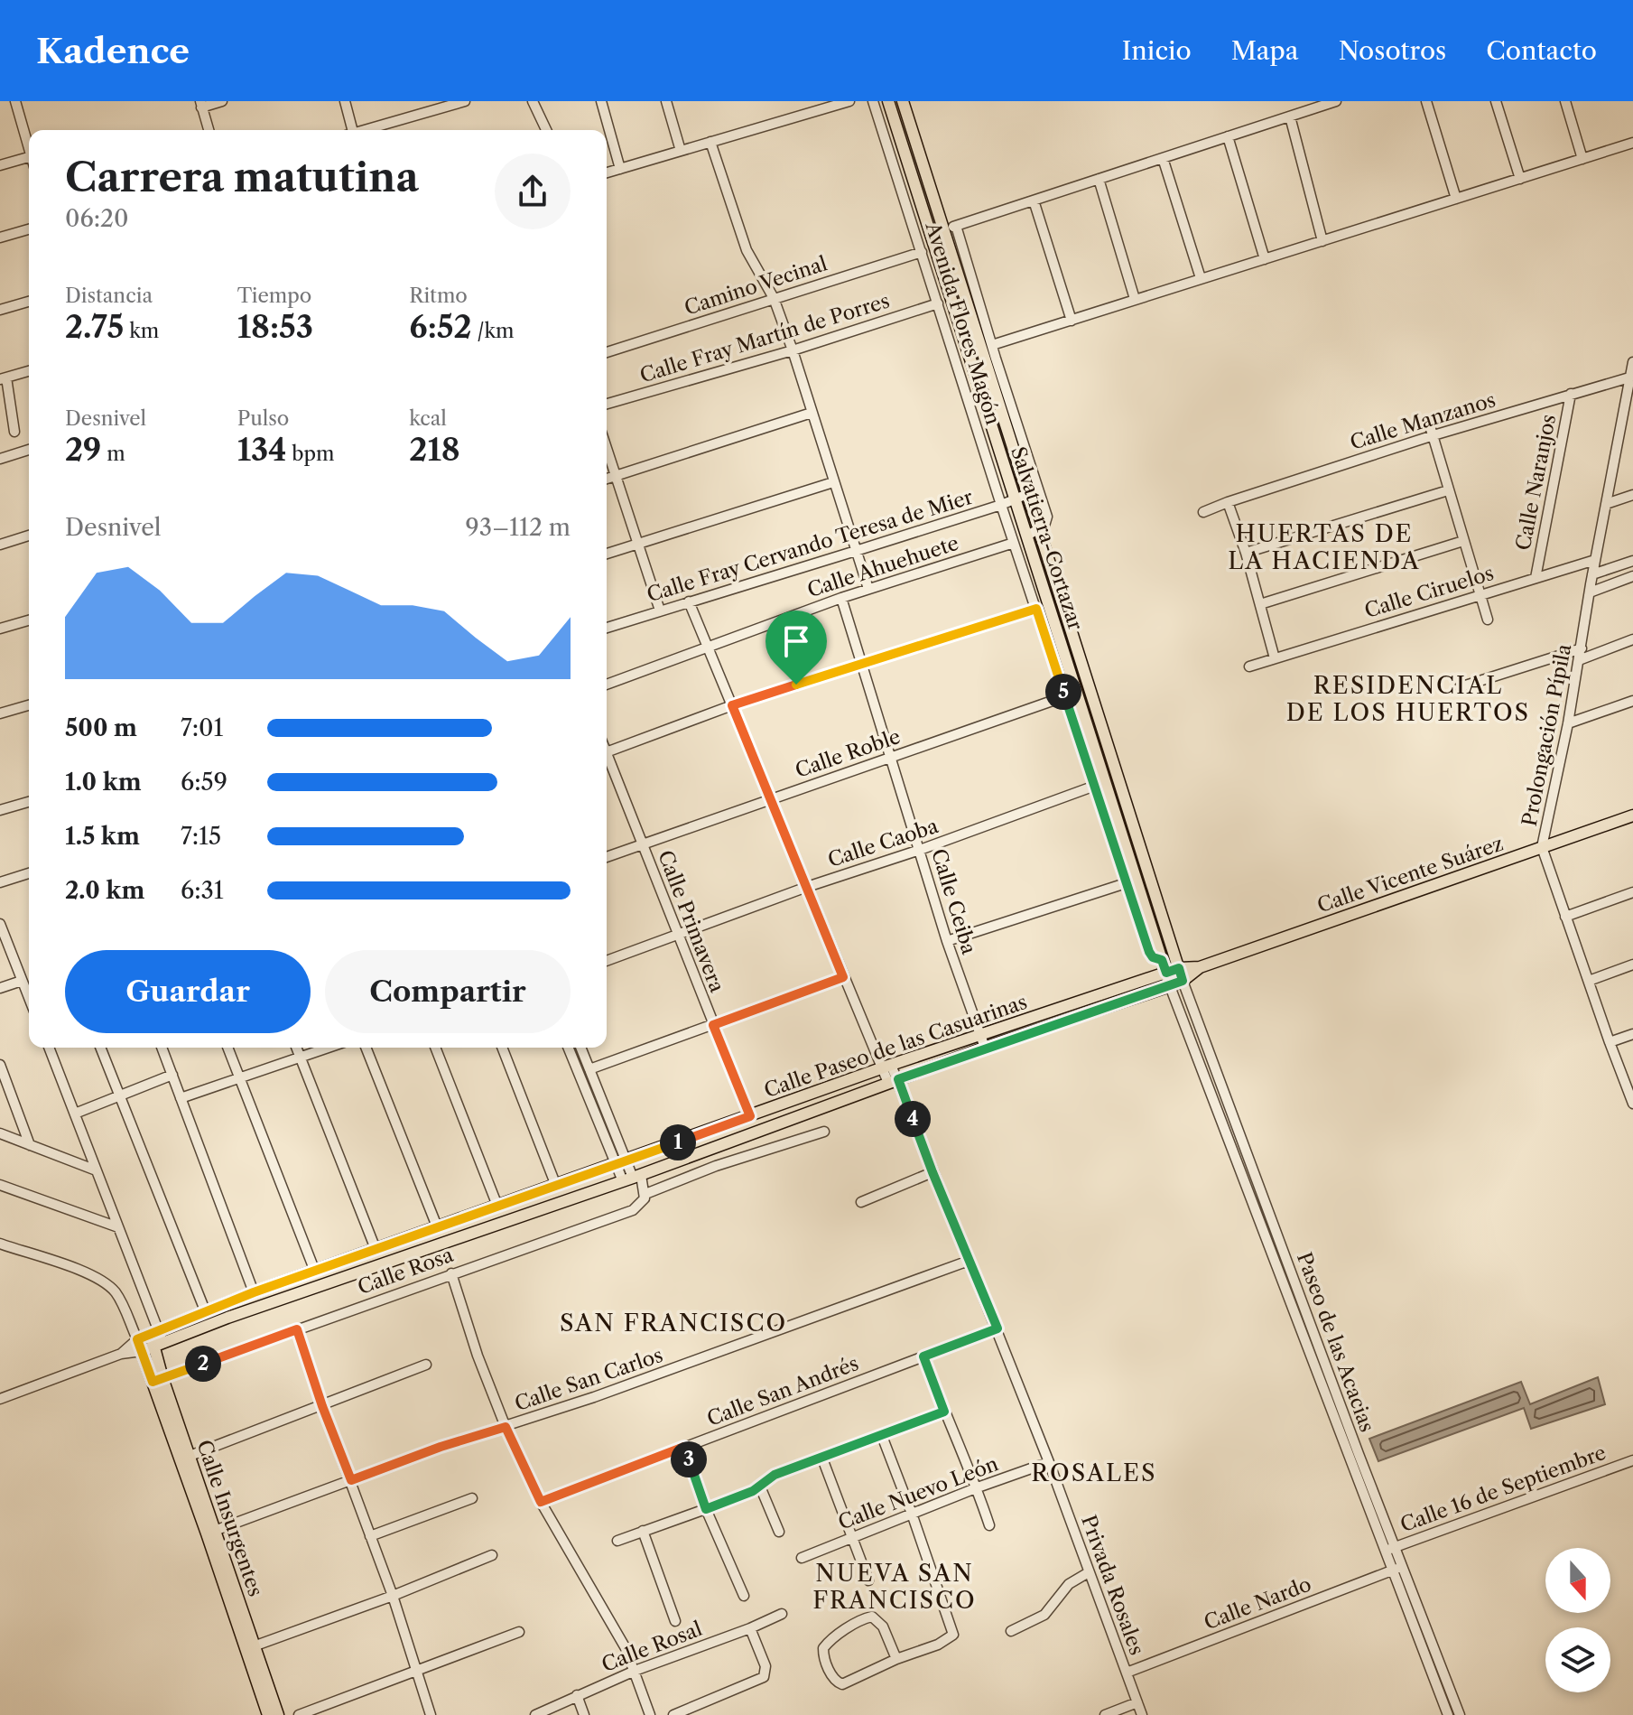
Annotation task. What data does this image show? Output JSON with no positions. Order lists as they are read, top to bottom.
{
  "streets": {
    "main road": [
      "Salvatierra-Cortazar",
      "Calle Vicente Suárez",
      "Calle Paseo de las Casuarinas",
      "Calle Insurgentes"
    ],
    "street": [
      "Camino Vecinal",
      "Avenida Flores Magón",
      "Calle Fray Martín de Porres",
      "Calle Manzanos",
      "Calle Naranjos",
      "Calle Fray Cervando Teresa de Mier",
      "Calle Ahuehuete",
      "Calle Ciruelos",
      "Prolongación Pípila",
      "Calle Roble",
      "Calle Caoba",
      "Calle Ceiba",
      "Calle Primavera",
      "Calle Rosa",
      "Paseo de las Acacias",
      "Calle San Carlos",
      "Calle San Andrés",
      "Calle 16 de Septiembre",
      "Calle Nuevo León",
      "Privada Rosales",
      "Calle Nardo",
      "Calle Rosal"
    ]
  },
  "crossings": [
    ["Camino Vecinal", "Avenida Flores Magón"],
    ["Avenida Flores Magón", "Calle Fray Martín de Porres"],
    ["Avenida Flores Magón", "Salvatierra-Cortazar"],
    ["Avenida Flores Magón", "Calle Fray Cervando Teresa de Mier"],
    ["Avenida Flores Magón", "Calle Ahuehuete"],
    ["Avenida Flores Magón", "Calle Roble"],
    ["Avenida Flores Magón", "Calle Caoba"],
    ["Calle Manzanos", "Calle Naranjos"],
    ["Calle Manzanos", "Prolongación Pípila"],
    ["Calle Naranjos", "Calle Ciruelos"],
    ["Salvatierra-Cortazar", "Calle Fray Cervando Teresa de Mier"],
    ["Salvatierra-Cortazar", "Calle Vicente Suárez"],
    ["Salvatierra-Cortazar", "Calle Paseo de las Casuarinas"],
    ["Salvatierra-Cortazar", "Paseo de las Acacias"],
    ["Calle Fray Cervando Teresa de Mier", "Privada Rosales"],
    ["Calle Ahuehuete", "Calle Ceiba"],
    ["Calle Ahuehuete", "Privada Rosales"],
    ["Calle Ciruelos", "Prolongación Pípila"],
    ["Prolongación Pípila", "Calle Vicente Suárez"],
    ["Calle Roble", "Calle Ceiba"],
    ["Calle Roble", "Calle Primavera"],
    ["Calle Roble", "Privada Rosales"],
    ["Calle Caoba", "Calle Ceiba"],
    ["Calle Caoba", "Calle Primavera"],
    ["Calle Caoba", "Privada Rosales"],
    ["Calle Vicente Suárez", "Calle Paseo de las Casuarinas"],
    ["Calle Vicente Suárez", "Paseo de las Acacias"],
    ["Calle Ceiba", "Calle Paseo de las Casuarinas"],
    ["Calle Primavera", "Calle Paseo de las Casuarinas"],
    ["Calle Paseo de las Casuarinas", "Calle Rosa"],
    ["Calle Paseo de las Casuarinas", "Paseo de las Acacias"],
    ["Calle Paseo de las Casuarinas", "Calle Insurgentes"],
    ["Calle Paseo de las Casuarinas", "Privada Rosales"],
    ["Calle Rosa", "Calle Insurgentes"],
    ["Paseo de las Acacias", "Calle 16 de Septiembre"],
    ["Paseo de las Acacias", "Calle Nardo"],
    ["Calle San Carlos", "Calle Insurgentes"],
    ["Calle San Carlos", "Privada Rosales"],
    ["Calle San Andrés", "Privada Rosales"],
    ["Calle Nuevo León", "Privada Rosales"],
    ["Privada Rosales", "Calle Nardo"]
  ],
  "districts": [
    "HUERTAS DE LA HACIENDA",
    "RESIDENCIAL DE LOS HUERTOS",
    "SAN FRANCISCO",
    "ROSALES",
    "NUEVA SAN FRANCISCO"
  ],
  "north": "bottom",
  "page": {
    "header": "Kadence",
    "nav": [
      "Inicio",
      "Mapa",
      "Nosotros",
      "Contacto"
    ],
    "heading": ["Carrera matutina", "06:20"],
    "stats": [
      ["Distancia", "2.75 km"],
      ["Tiempo", "18:53"],
      ["Ritmo", "6:52 /km"],
      ["Desnivel", "29 m"],
      ["Pulso", "134 bpm"],
      ["kcal", "218"]
    ],
    "chart": ["Desnivel", "93–112 m"],
    "pins": [
      "5",
      "4",
      "1",
      "2",
      "3"
    ],
    "list": [
      {
        "name": "500 m",
        "note": "7:01"
      },
      {
        "name": "1.0 km",
        "note": "6:59"
      },
      {
        "name": "1.5 km",
        "note": "7:15"
      },
      {
        "name": "2.0 km",
        "note": "6:31"
      }
    ],
    "buttons": ["Guardar", "Compartir"]
  }
}
